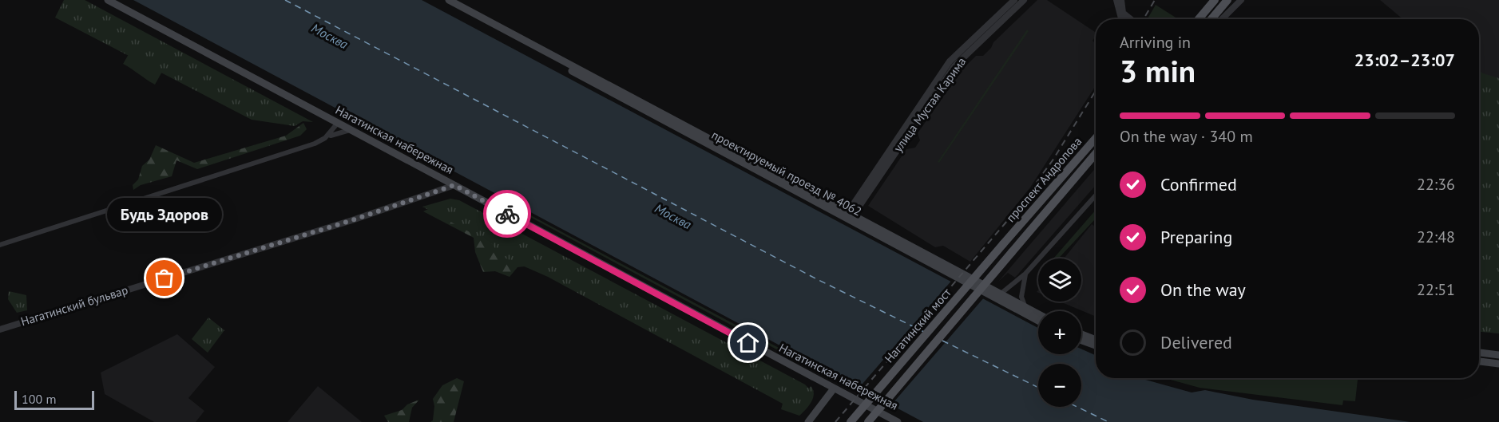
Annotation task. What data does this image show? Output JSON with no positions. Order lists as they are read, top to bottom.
{
  "streets": {
    "main road": [
      "Нагатинская набережная",
      "проектируемый проезд № 4062",
      "проспект Андропова",
      "Нагатинский мост"
    ],
    "street": ["улица Мустая Карима", "Нагатинский бульвар"]
  },
  "crossings": [
    ["улица Мустая Карима", "проектируемый проезд № 4062"],
    ["Нагатинская набережная", "Нагатинский бульвар"],
    ["проспект Андропова", "Нагатинский мост"]
  ],
  "water": ["Москва"],
  "places": ["Будь Здоров"],
  "scale_bar": "100 m",
  "page": {
    "heading": ["3 min", "Arriving in", "23:02–23:07"],
    "bar": "On the way · 340 m",
    "list": [
      ["Confirmed", "22:36"],
      ["Preparing", "22:48"],
      ["On the way", "22:51"],
      "Delivered"
    ],
    "bubble": "Будь Здоров",
    "map_buttons": ["+", "−"],
    "scale": "100 m"
  }
}
